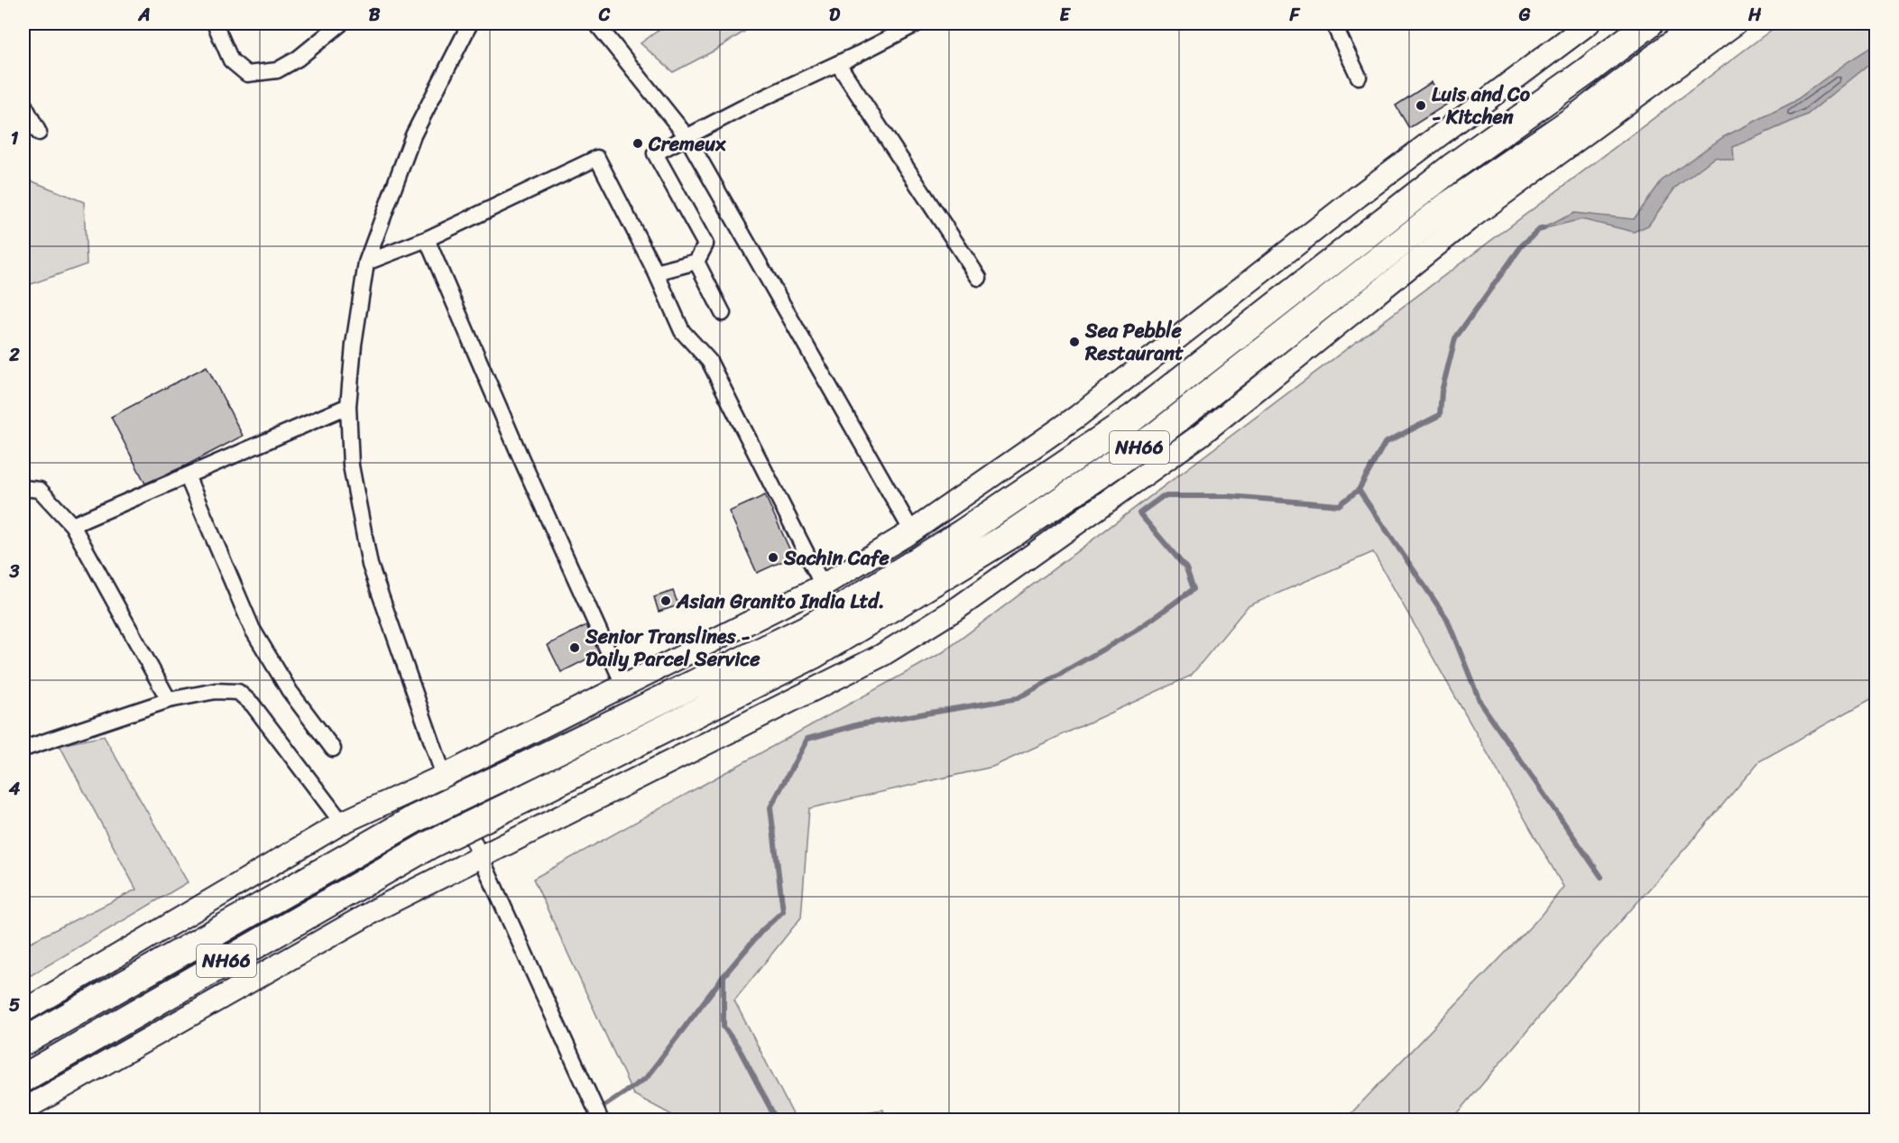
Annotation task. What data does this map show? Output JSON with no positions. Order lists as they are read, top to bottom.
{
  "streets": {
    "highway": ["NH66"]
  },
  "places": [
    "Luis and Co - Kitchen",
    "Cremeux",
    "Sea Pebble Restaurant",
    "Sachin Cafe",
    "Asian Granito India Ltd.",
    "Senior Translines - Daily Parcel Service"
  ],
  "grid": {
    "columns": [
      "A",
      "B",
      "C",
      "D",
      "E",
      "F",
      "G",
      "H"
    ],
    "rows": [
      "1",
      "2",
      "3",
      "4",
      "5"
    ]
  }
}
